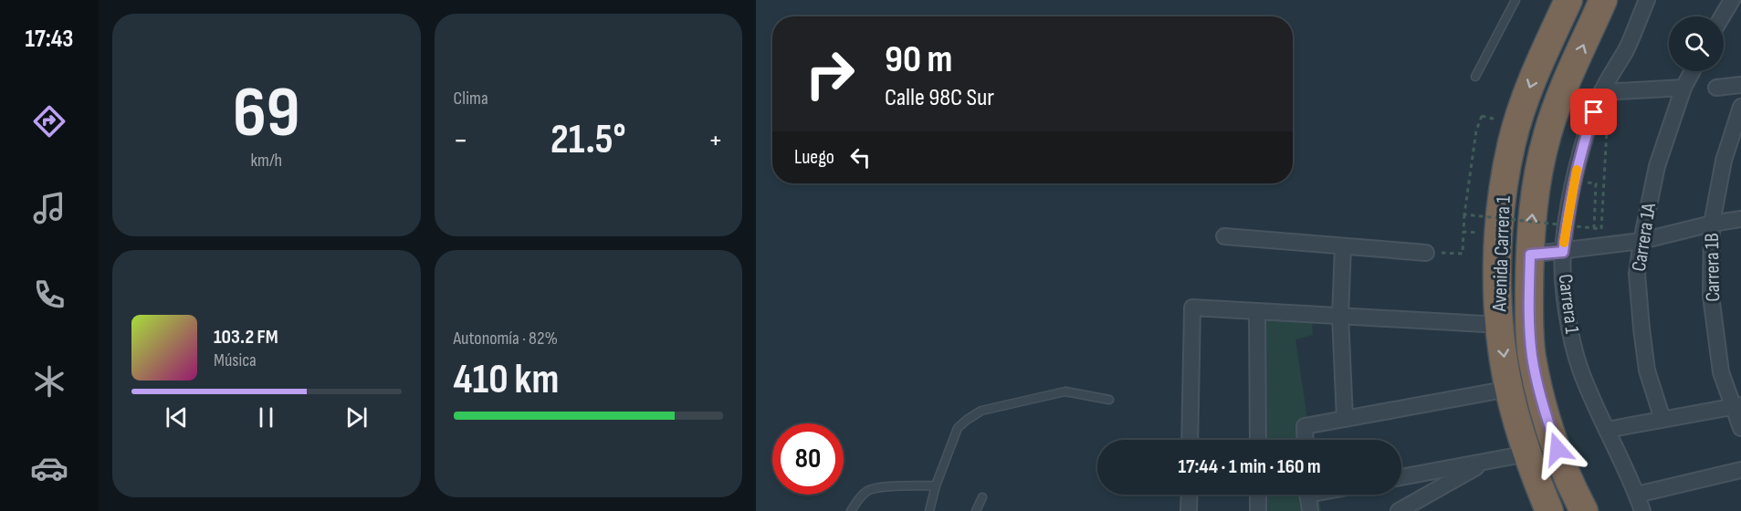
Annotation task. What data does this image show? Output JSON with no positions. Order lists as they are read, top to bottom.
{
  "streets": {
    "highway": ["Avenida Carrera 1"],
    "street": ["Carrera 1A", "Carrera 1B", "Carrera 1"]
  },
  "page": {
    "tabs": "17:43",
    "tile": [
      ["69", "km/h"],
      "Clima",
      ["Autonomía · 82%", "410 km"]
    ],
    "turn": ["90 m", "Calle 98C Sur"],
    "heat": ["−", "21.5°", "+"],
    "then": "Luego",
    "song": ["103.2 FM", "Música"],
    "limit": "80",
    "trip": "17:44 · 1 min · 160 m"
  }
}
